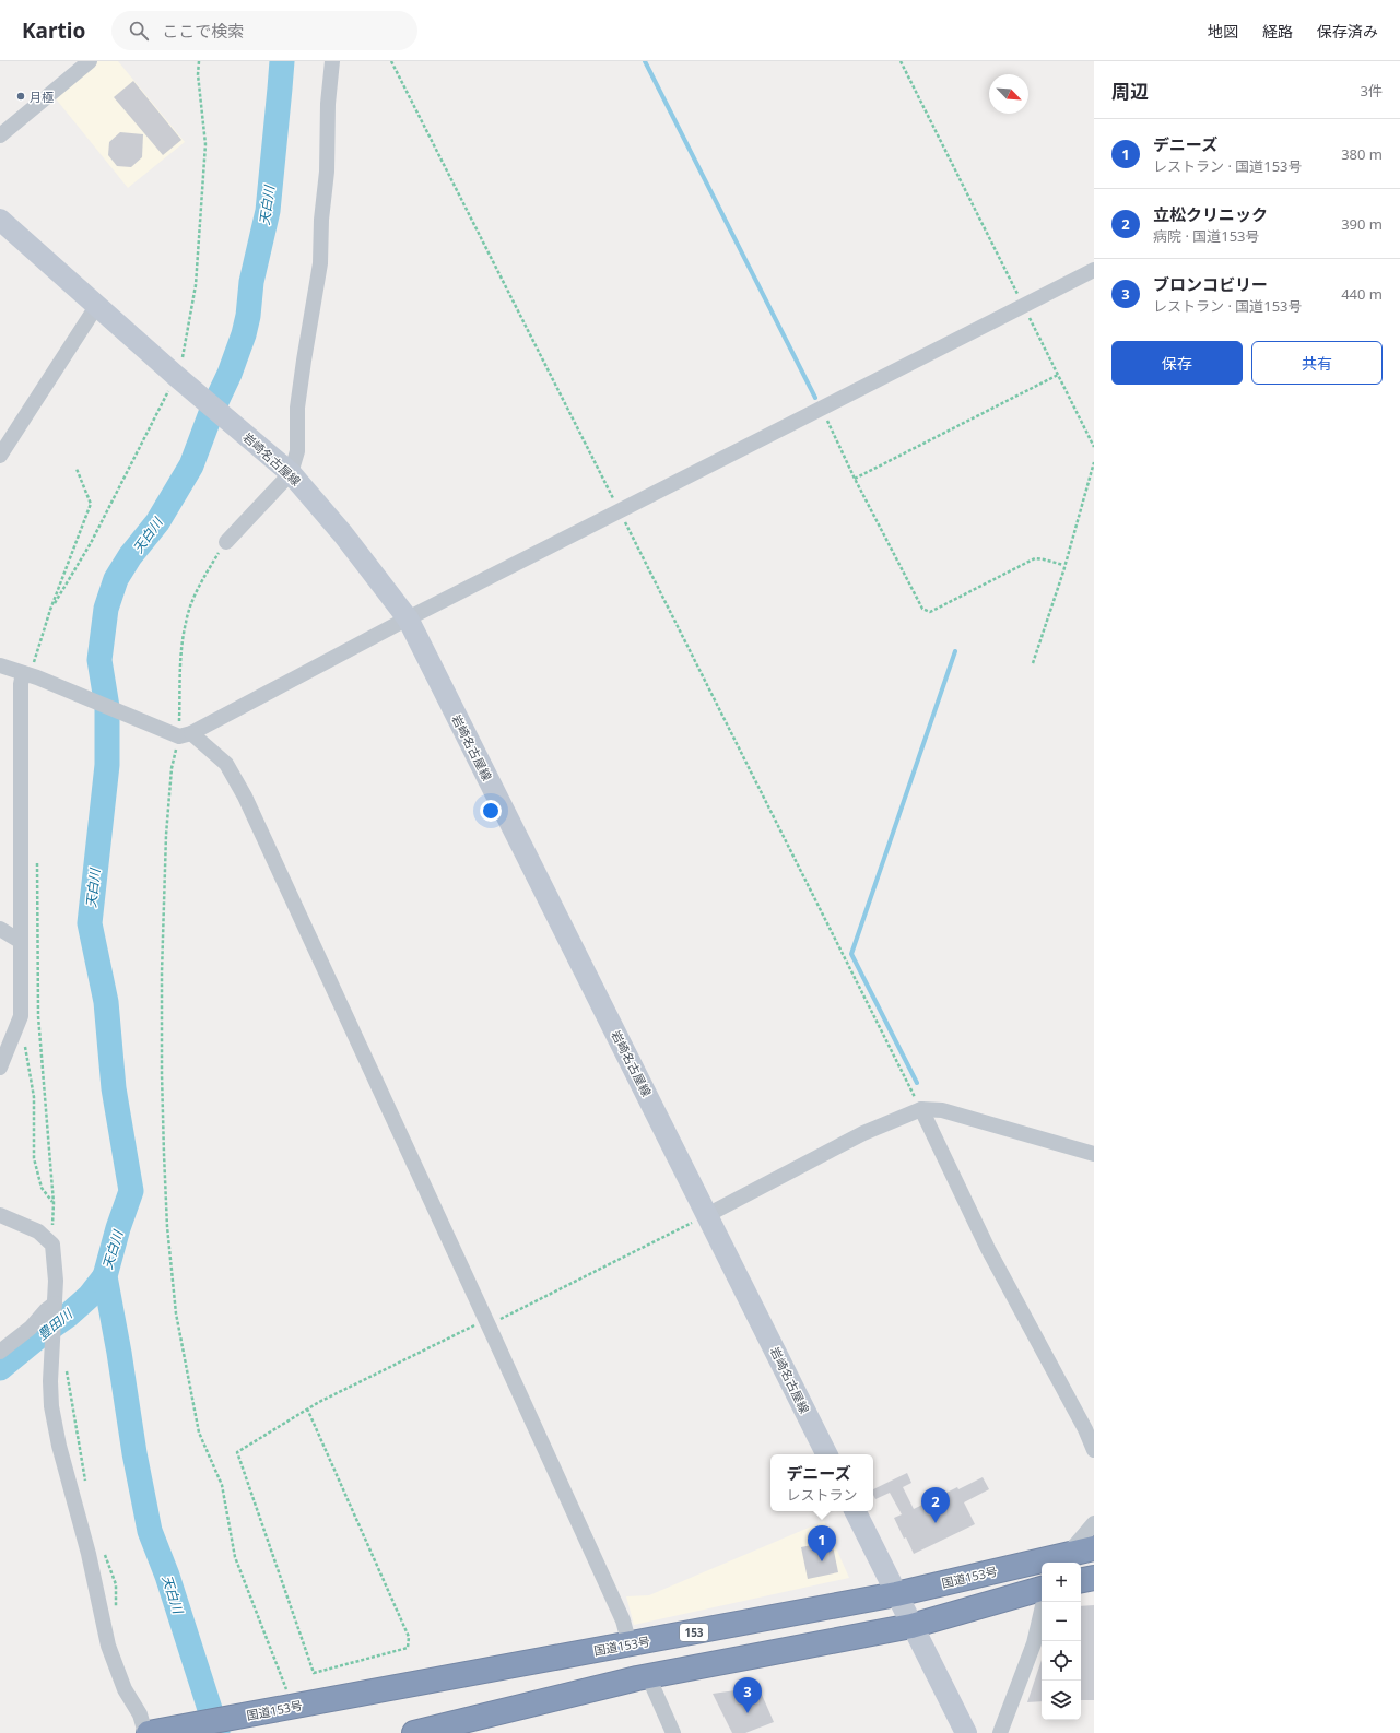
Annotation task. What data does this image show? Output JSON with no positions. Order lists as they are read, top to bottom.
{
  "streets": {
    "highway": ["国道153号", "153"],
    "main road": ["岩崎名古屋線"]
  },
  "water": ["天白川", "豊田川"],
  "places": ["月極"],
  "north": "bottom right",
  "page": {
    "header": "Kartio",
    "search": "ここで検索",
    "nav": ["地図", "経路", "保存済み"],
    "heading": ["周辺", "3件"],
    "list": [
      {
        "mark": "1",
        "name": "デニーズ",
        "note": "レストラン · 国道153号",
        "value": "380 m"
      },
      {
        "mark": "2",
        "name": "立松クリニック",
        "note": "病院 · 国道153号",
        "value": "390 m"
      },
      {
        "mark": "3",
        "name": "ブロンコビリー",
        "note": "レストラン · 国道153号",
        "value": "440 m"
      }
    ],
    "buttons": ["保存", "共有"],
    "popup": ["デニーズ", "レストラン"],
    "pins": ["2", "1", "3"],
    "map_buttons": ["+", "−"]
  }
}
